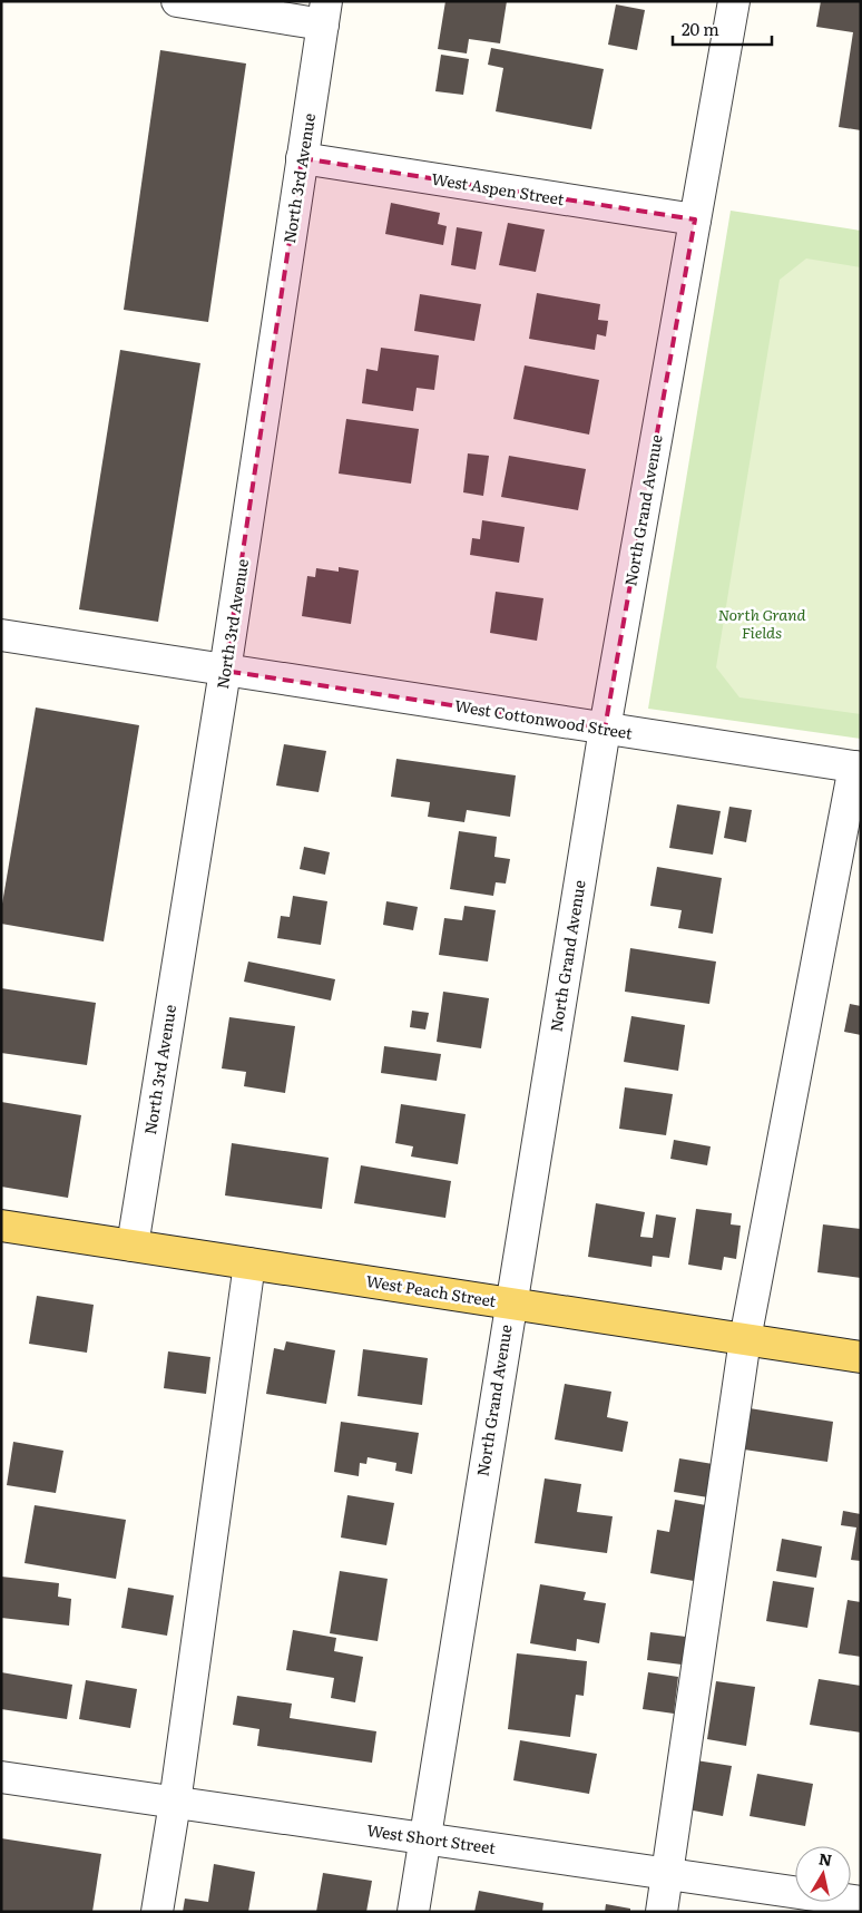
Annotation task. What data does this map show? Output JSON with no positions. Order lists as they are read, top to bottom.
{
  "streets": {
    "main road": ["West Peach Street"],
    "street": [
      "North 3rd Avenue",
      "West Aspen Street",
      "North Grand Avenue",
      "West Cottonwood Street",
      "West Short Street"
    ]
  },
  "crossings": [
    ["North 3rd Avenue", "West Aspen Street"],
    ["North 3rd Avenue", "West Cottonwood Street"],
    ["North 3rd Avenue", "West Peach Street"],
    ["West Aspen Street", "North Grand Avenue"],
    ["North Grand Avenue", "West Cottonwood Street"],
    ["North Grand Avenue", "West Peach Street"],
    ["North Grand Avenue", "West Short Street"]
  ],
  "parks": ["North Grand Fields"],
  "scale_bar": "20 m",
  "north": "top"
}
